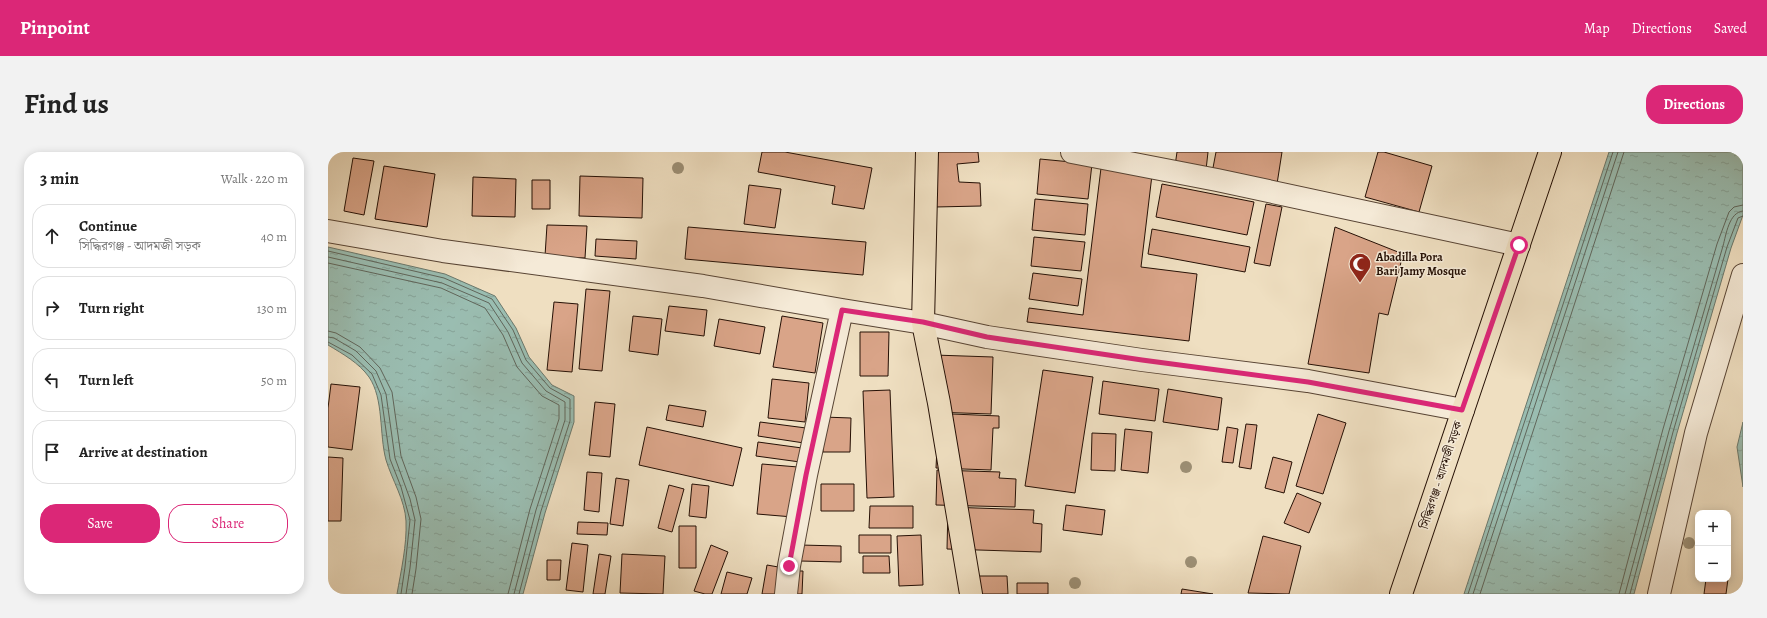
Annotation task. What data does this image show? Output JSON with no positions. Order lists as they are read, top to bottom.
{
  "streets": {
    "main road": ["সিদ্ধিরগঞ্জ - আদমজী সড়ক"]
  },
  "places": {
    "mosque": ["Abadilla Pora Bari Jamy Mosque"]
  },
  "page": {
    "header": "Pinpoint",
    "nav": ["Map", "Directions", "Saved"],
    "title": "Find us",
    "buttons": [
      "Directions",
      ["Save", "Share"]
    ],
    "heading": ["3 min", "Walk · 220 m"],
    "list": [
      ["Continue", "সিদ্ধিরগঞ্জ - আদমজী সড়ক", "40 m"],
      ["Turn right", "130 m"],
      ["Turn left", "50 m"],
      "Arrive at destination"
    ],
    "map_buttons": ["+", "−"]
  }
}
